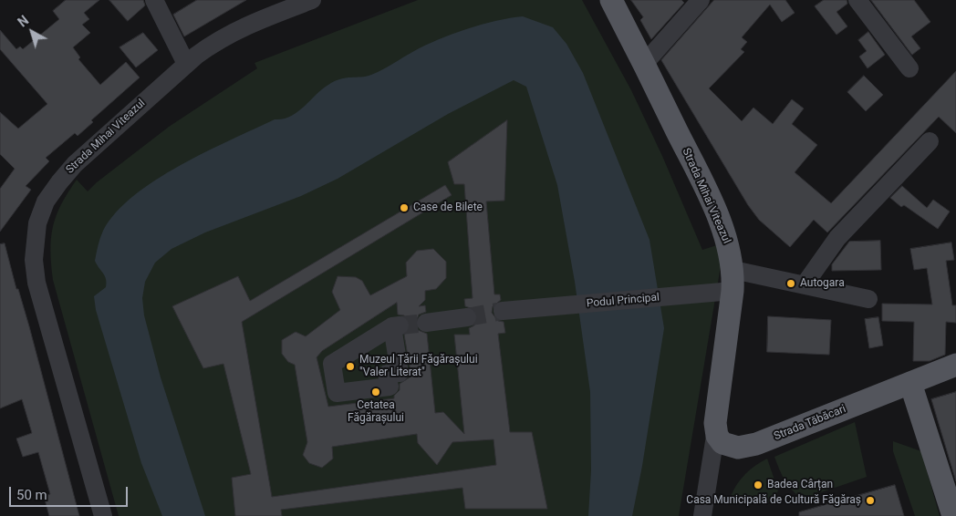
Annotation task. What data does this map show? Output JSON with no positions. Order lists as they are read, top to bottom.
{
  "streets": {
    "main road": ["Strada Mihai Viteazul", "Strada Tăbăcari"],
    "street": ["Podul Principal"]
  },
  "crossings": [
    ["Strada Mihai Viteazul", "Podul Principal"],
    ["Strada Mihai Viteazul", "Strada Tăbăcari"]
  ],
  "places": [
    "Case de Bilete",
    "Autogara",
    "Muzeul Țării Făgărașului \"Valer Literat\"",
    "Cetatea Făgărașului",
    "Badea Cârțan",
    "Casa Municipală de Cultură Făgăraș"
  ],
  "scale_bar": "50 m",
  "north": "top left"
}
